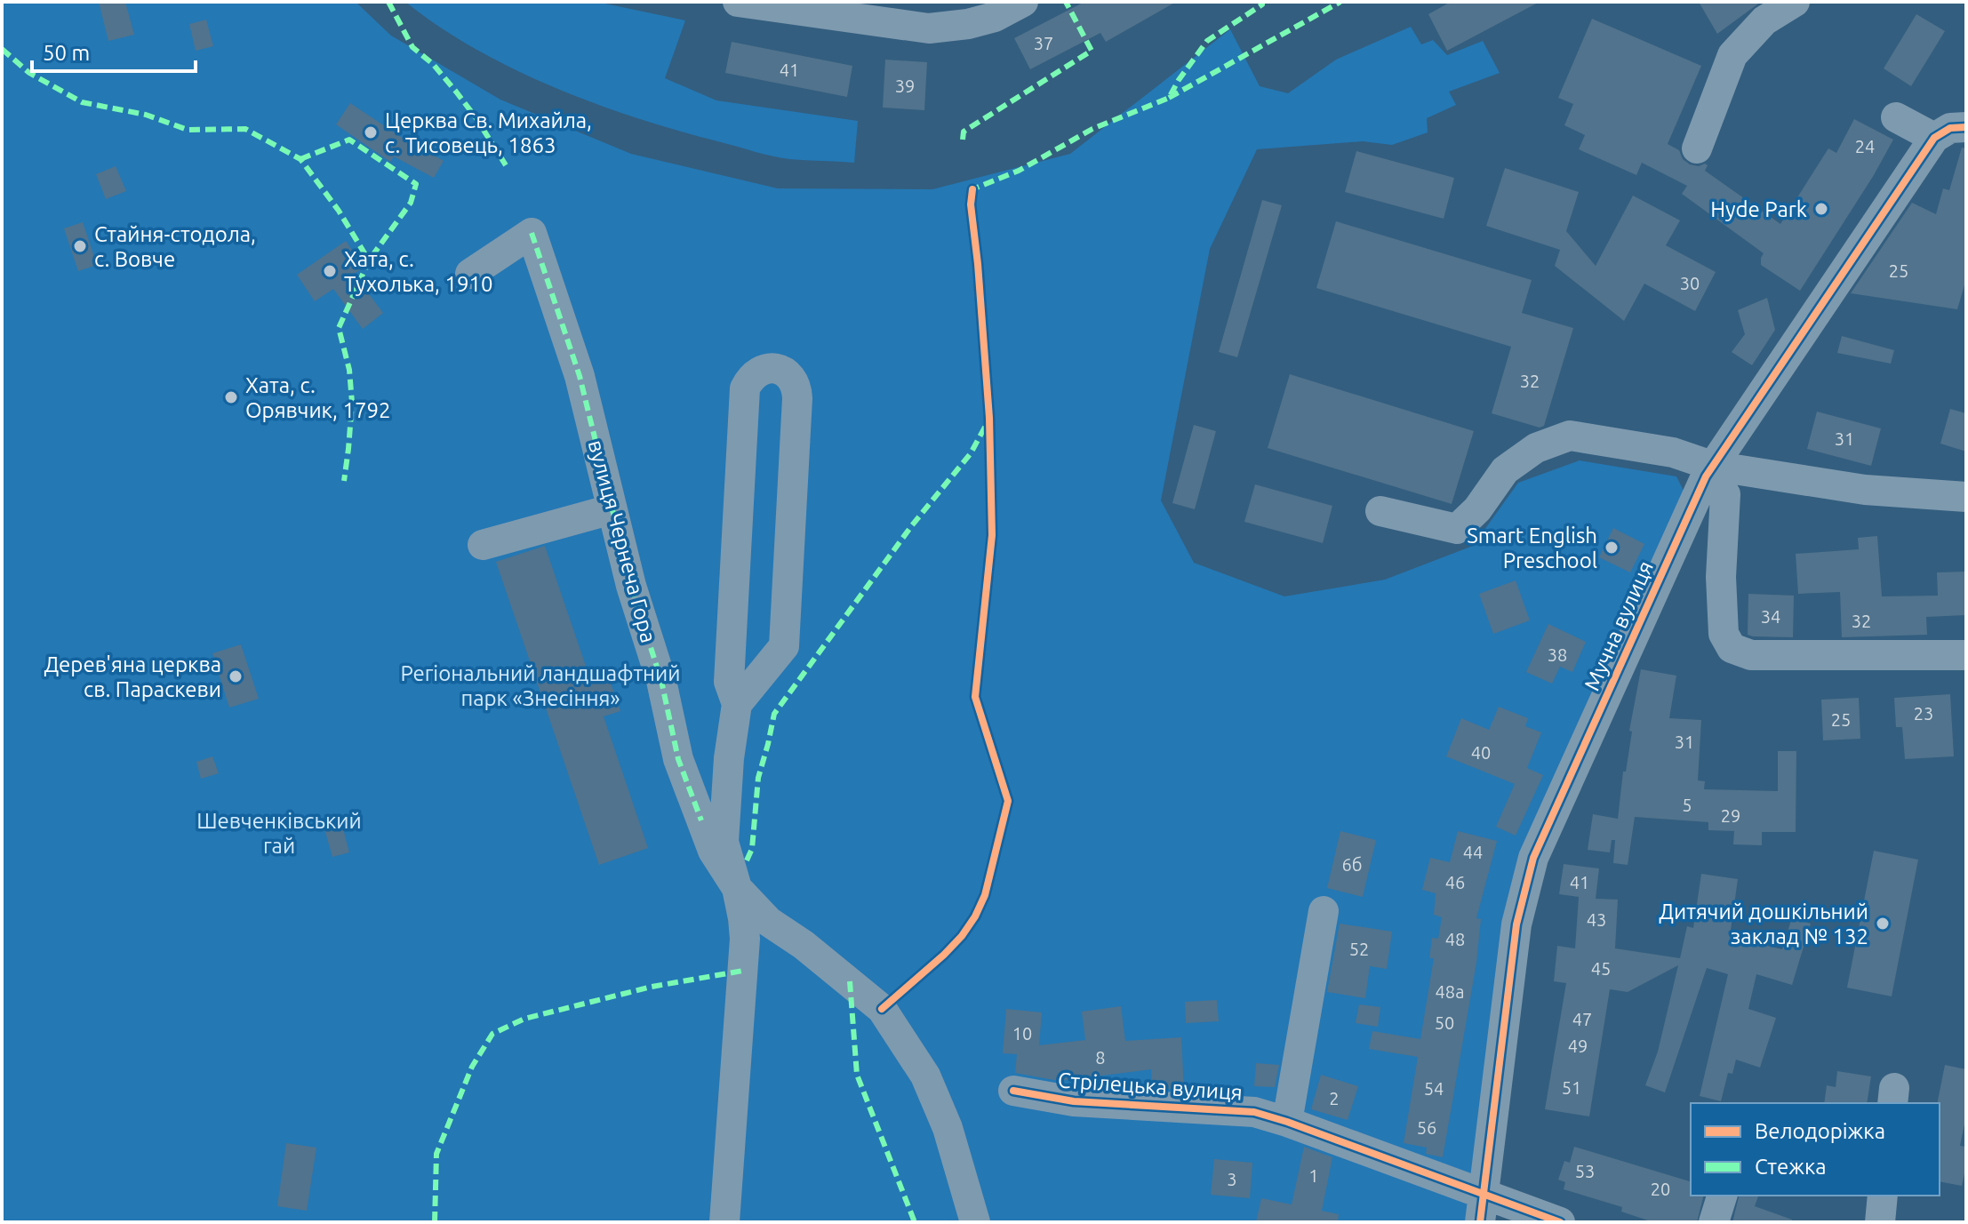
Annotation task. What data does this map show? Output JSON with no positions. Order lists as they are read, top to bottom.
{
  "streets": {
    "street": ["вулиця Чернеча Гора", "Мучна вулиця", "Стрілецька вулиця"]
  },
  "crossings": [
    ["Мучна вулиця", "Стрілецька вулиця"]
  ],
  "parks": ["Регіональний ландшафтний парк «Знесіння»", "Шевченківський гай"],
  "places": [
    "Церква Св. Михайла, с. Тисовець, 1863",
    "Hyde Park",
    "Стайня-стодола, с. Вовче",
    "Хата, с. Тухолька, 1910",
    "Хата, с. Орявчик, 1792",
    "Smart English Preschool",
    "Дерев'яна церква св. Параскеви",
    "Дитячий дошкільний заклад № 132"
  ],
  "house_numbers": [
    "37",
    "41",
    "39",
    "24",
    "25",
    "30",
    "32",
    "31",
    "34",
    "32",
    "38",
    "23",
    "25",
    "31",
    "40",
    "5",
    "29",
    "44",
    "6б",
    "46",
    "41",
    "43",
    "48",
    "52",
    "45",
    "48а",
    "47",
    "50",
    "10",
    "49",
    "8",
    "51",
    "54",
    "2",
    "56",
    "53",
    "1",
    "3",
    "20"
  ],
  "legend": ["Велодоріжка", "Стежка"],
  "scale_bar": "50 m"
}
